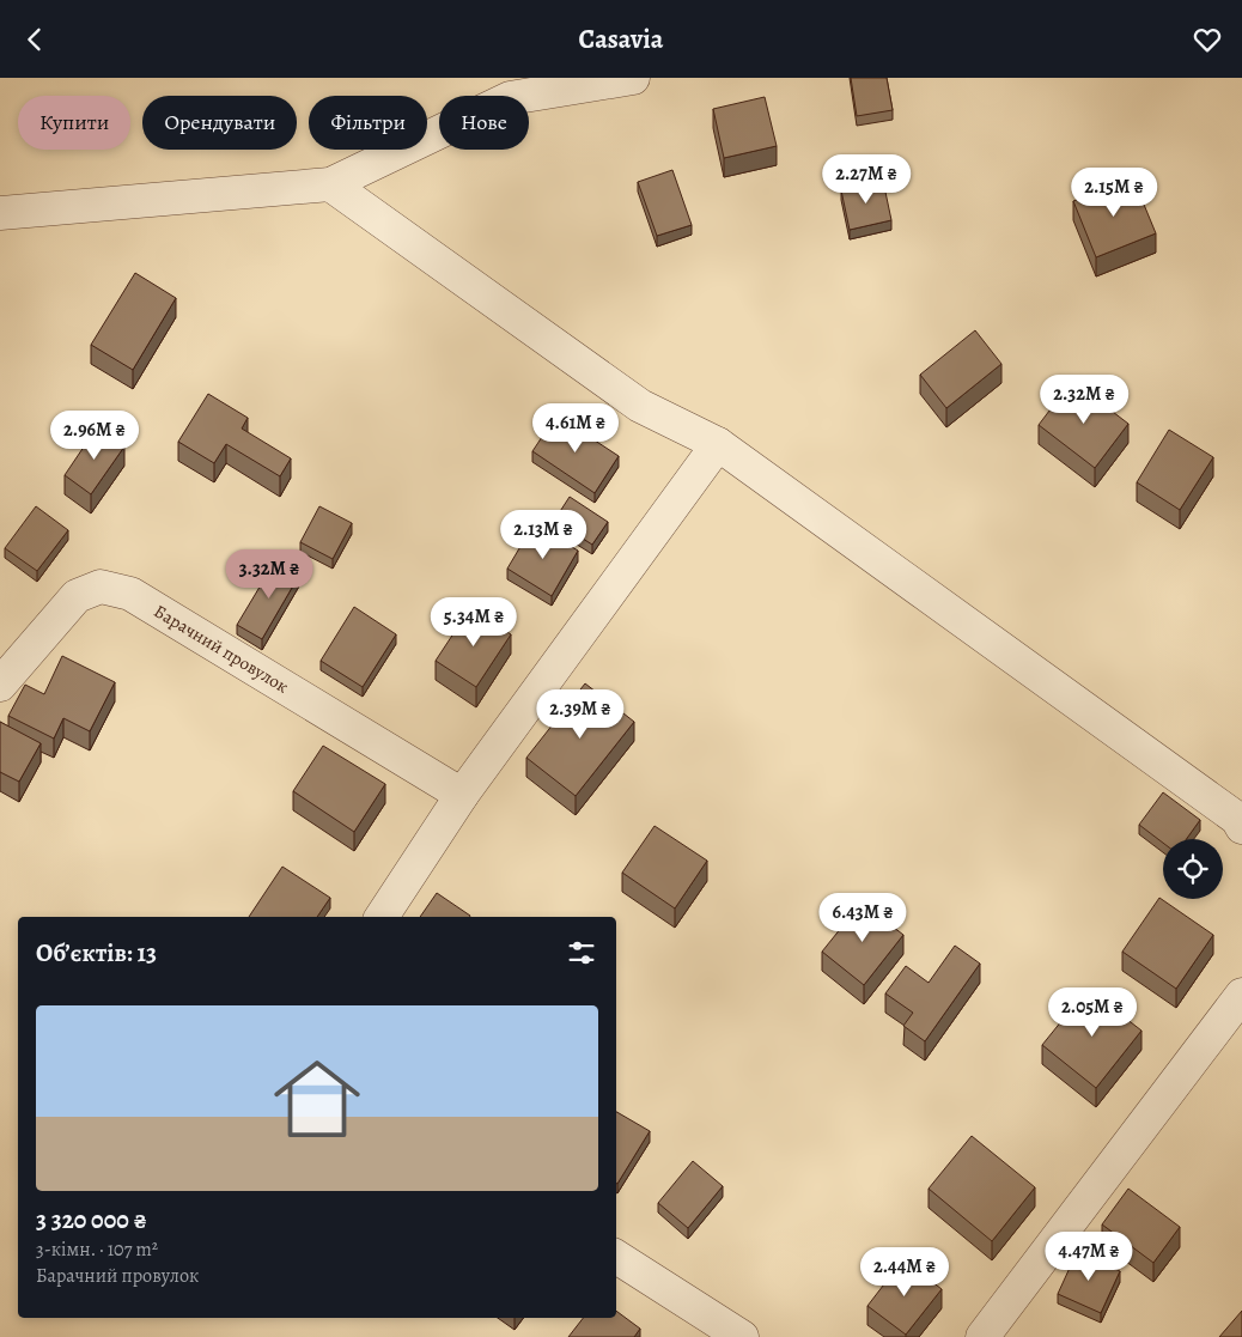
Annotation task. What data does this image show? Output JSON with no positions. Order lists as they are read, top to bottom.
{
  "streets": {
    "street": ["Барачний провулок"]
  },
  "page": {
    "header": "Casavia",
    "chip": [
      "Купити",
      "Орендувати",
      "Фільтри",
      "Нове"
    ],
    "price": [
      "2.27M ₴",
      "2.15M ₴",
      "2.32M ₴",
      "4.61M ₴",
      "2.96M ₴",
      "2.13M ₴",
      "3.32M ₴",
      "5.34M ₴",
      "2.39M ₴",
      "6.43M ₴",
      "2.05M ₴",
      "4.47M ₴",
      "2.44M ₴"
    ],
    "heading": "Об’єктів: 13",
    "list": [
      {
        "name": "3 320 000 ₴",
        "note": "3-кімн. · 107 m² · Барачний провулок"
      }
    ]
  }
}
